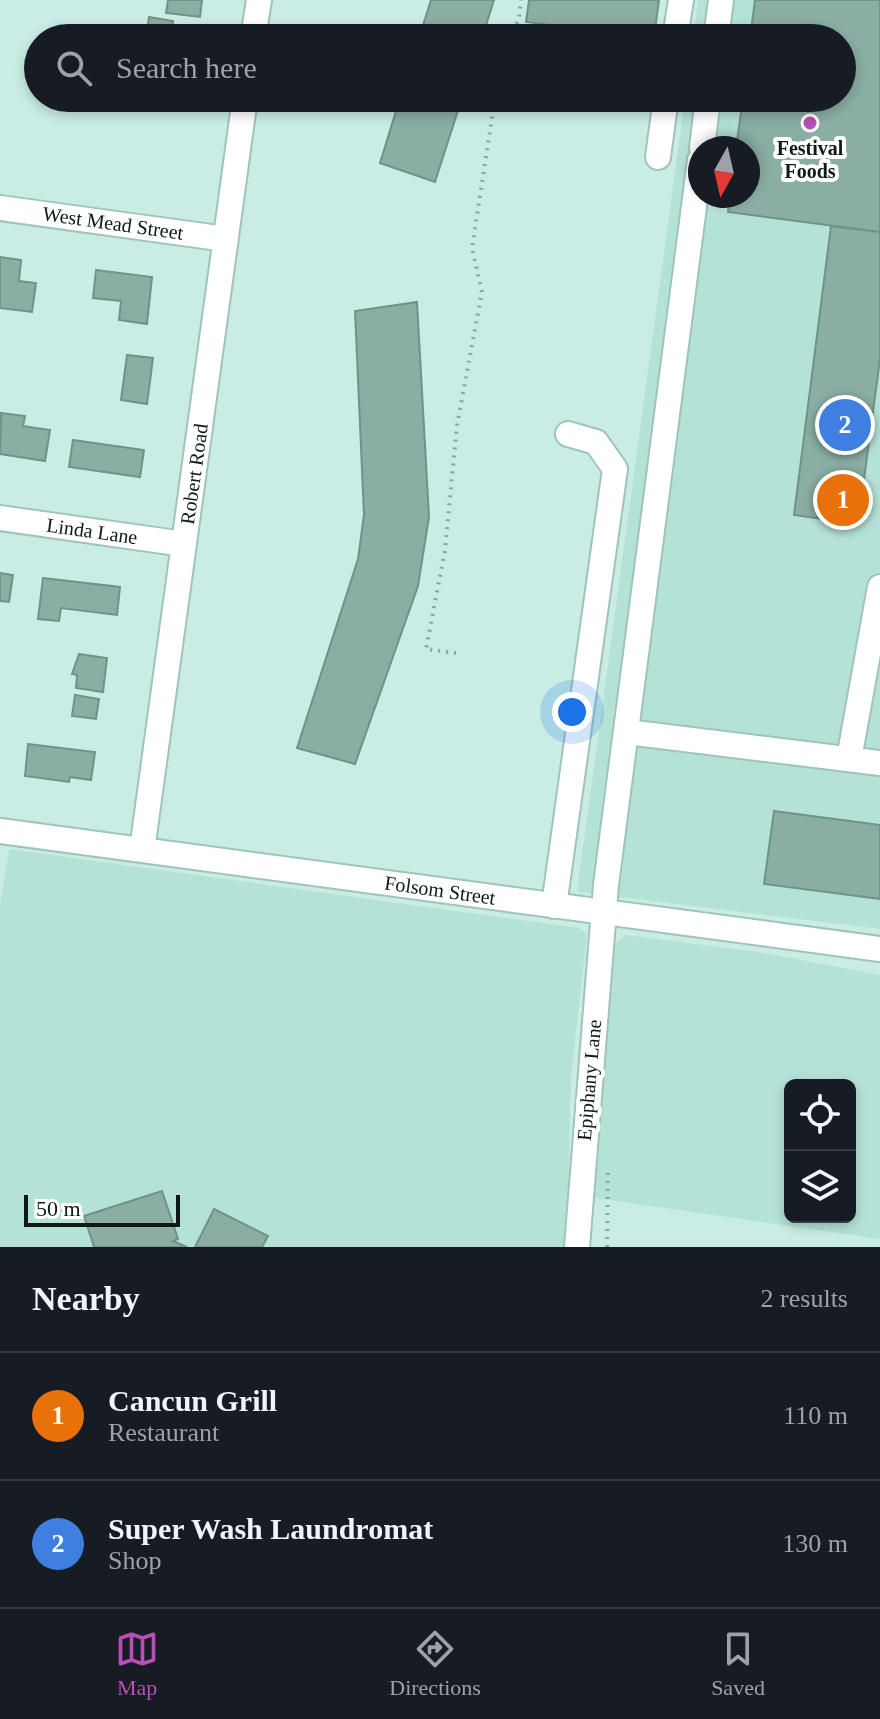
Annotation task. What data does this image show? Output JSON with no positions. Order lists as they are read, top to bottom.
{
  "streets": {
    "street": [
      "West Mead Street",
      "Robert Road",
      "Linda Lane",
      "Folsom Street",
      "Epiphany Lane"
    ]
  },
  "crossings": [
    ["West Mead Street", "Robert Road"],
    ["Robert Road", "Linda Lane"],
    ["Robert Road", "Folsom Street"],
    ["Folsom Street", "Epiphany Lane"]
  ],
  "places": ["Festival Foods"],
  "scale_bar": "50 m",
  "north": "bottom",
  "page": {
    "search": "Search here",
    "pins": ["2", "1"],
    "scale": "50 m",
    "heading": ["Nearby", "2 results"],
    "list": [
      {
        "mark": "1",
        "name": "Cancun Grill",
        "note": "Restaurant",
        "value": "110 m"
      },
      {
        "mark": "2",
        "name": "Super Wash Laundromat",
        "note": "Shop",
        "value": "130 m"
      }
    ],
    "nav": ["Map", "Directions", "Saved"]
  }
}
